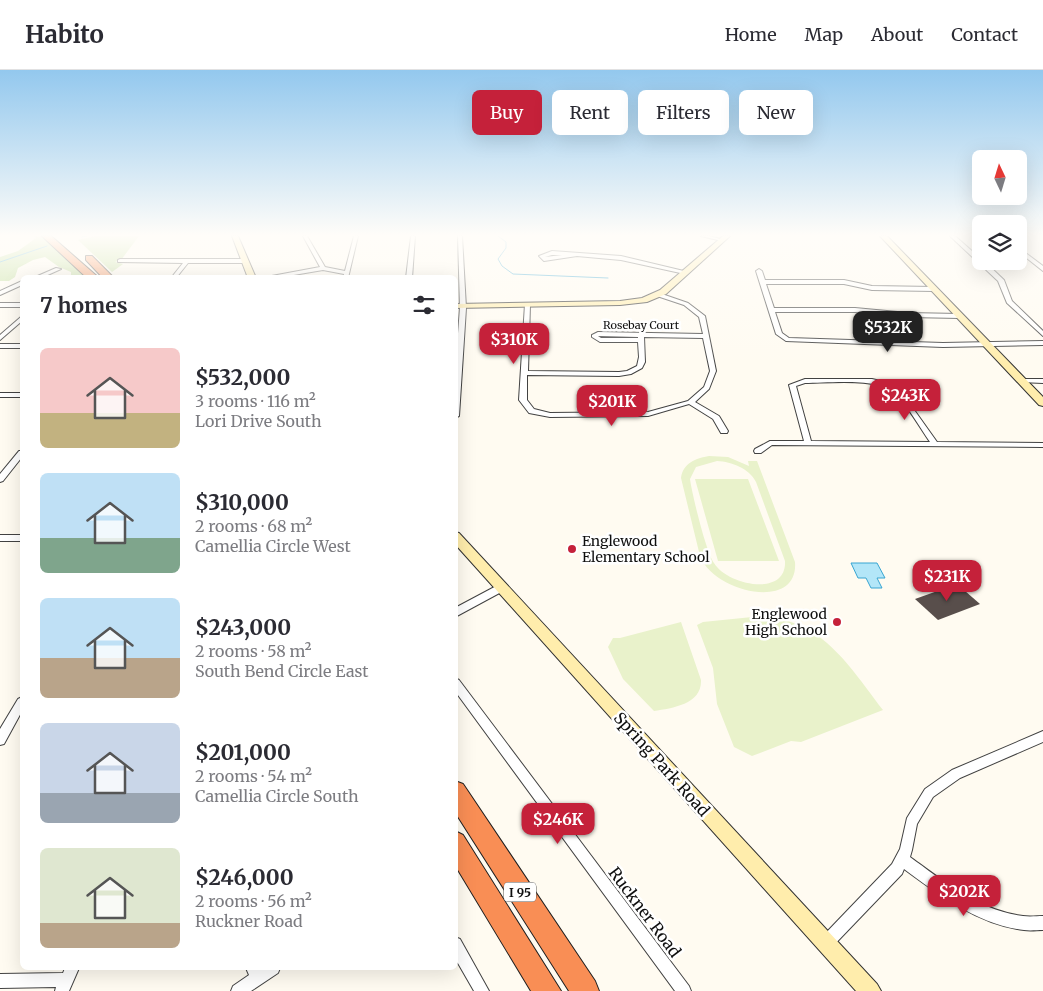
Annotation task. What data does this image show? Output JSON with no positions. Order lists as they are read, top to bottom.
{
  "streets": {
    "highway": ["I 95"],
    "street": ["Rosebay Court", "Spring Park Road", "Ruckner Road"]
  },
  "places": ["Englewood Elementary School", "Englewood High School"],
  "north": "top",
  "page": {
    "header": "Habito",
    "nav": [
      "Home",
      "Map",
      "About",
      "Contact"
    ],
    "chip": [
      "Buy",
      "Rent",
      "Filters",
      "New"
    ],
    "heading": "7 homes",
    "price": [
      "$532K",
      "$310K",
      "$243K",
      "$201K",
      "$231K",
      "$246K",
      "$202K"
    ],
    "list": [
      {
        "name": "$532,000",
        "note": "3 rooms · 116 m² · Lori Drive South"
      },
      {
        "name": "$310,000",
        "note": "2 rooms · 68 m² · Camellia Circle West"
      },
      {
        "name": "$243,000",
        "note": "2 rooms · 58 m² · South Bend Circle East"
      },
      {
        "name": "$201,000",
        "note": "2 rooms · 54 m² · Camellia Circle South"
      },
      {
        "name": "$246,000",
        "note": "2 rooms · 56 m² · Ruckner Road"
      }
    ]
  }
}
